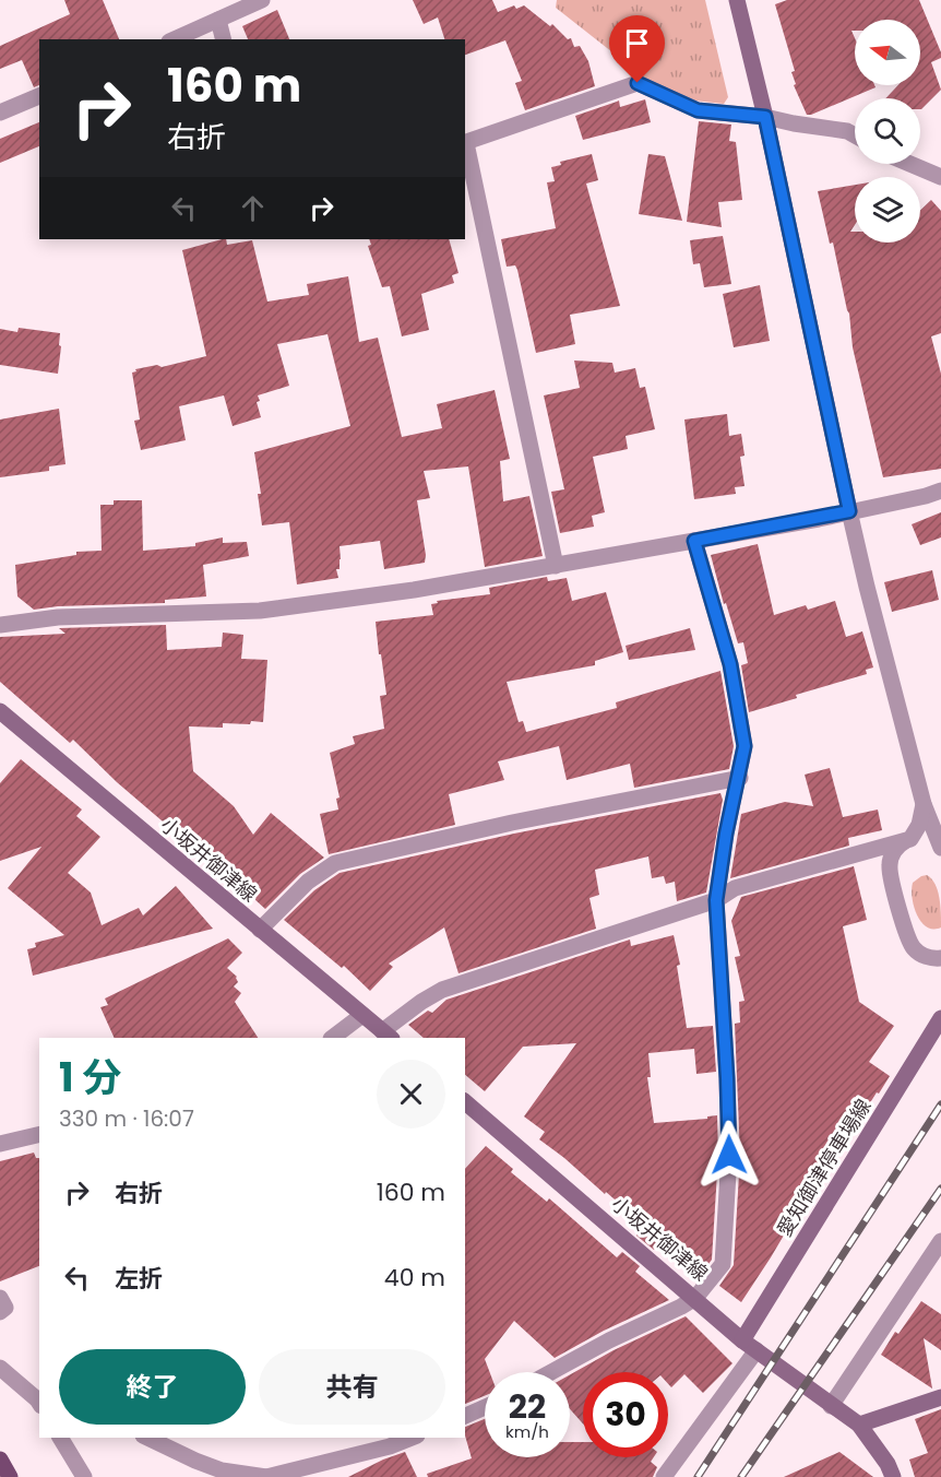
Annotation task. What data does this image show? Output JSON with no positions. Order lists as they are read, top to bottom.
{
  "streets": {
    "main road": ["小坂井御津線", "愛知御津停車場線"]
  },
  "crossings": [
    ["小坂井御津線", "愛知御津停車場線"]
  ],
  "north": "left",
  "page": {
    "turn": ["160 m", "右折"],
    "heading": ["1 分", "330 m · 16:07"],
    "list": [
      {
        "name": "右折",
        "value": "160 m"
      },
      {
        "name": "左折",
        "value": "40 m"
      }
    ],
    "buttons": ["終了", "共有"],
    "speed": "22 km/h",
    "limit": "30"
  }
}
